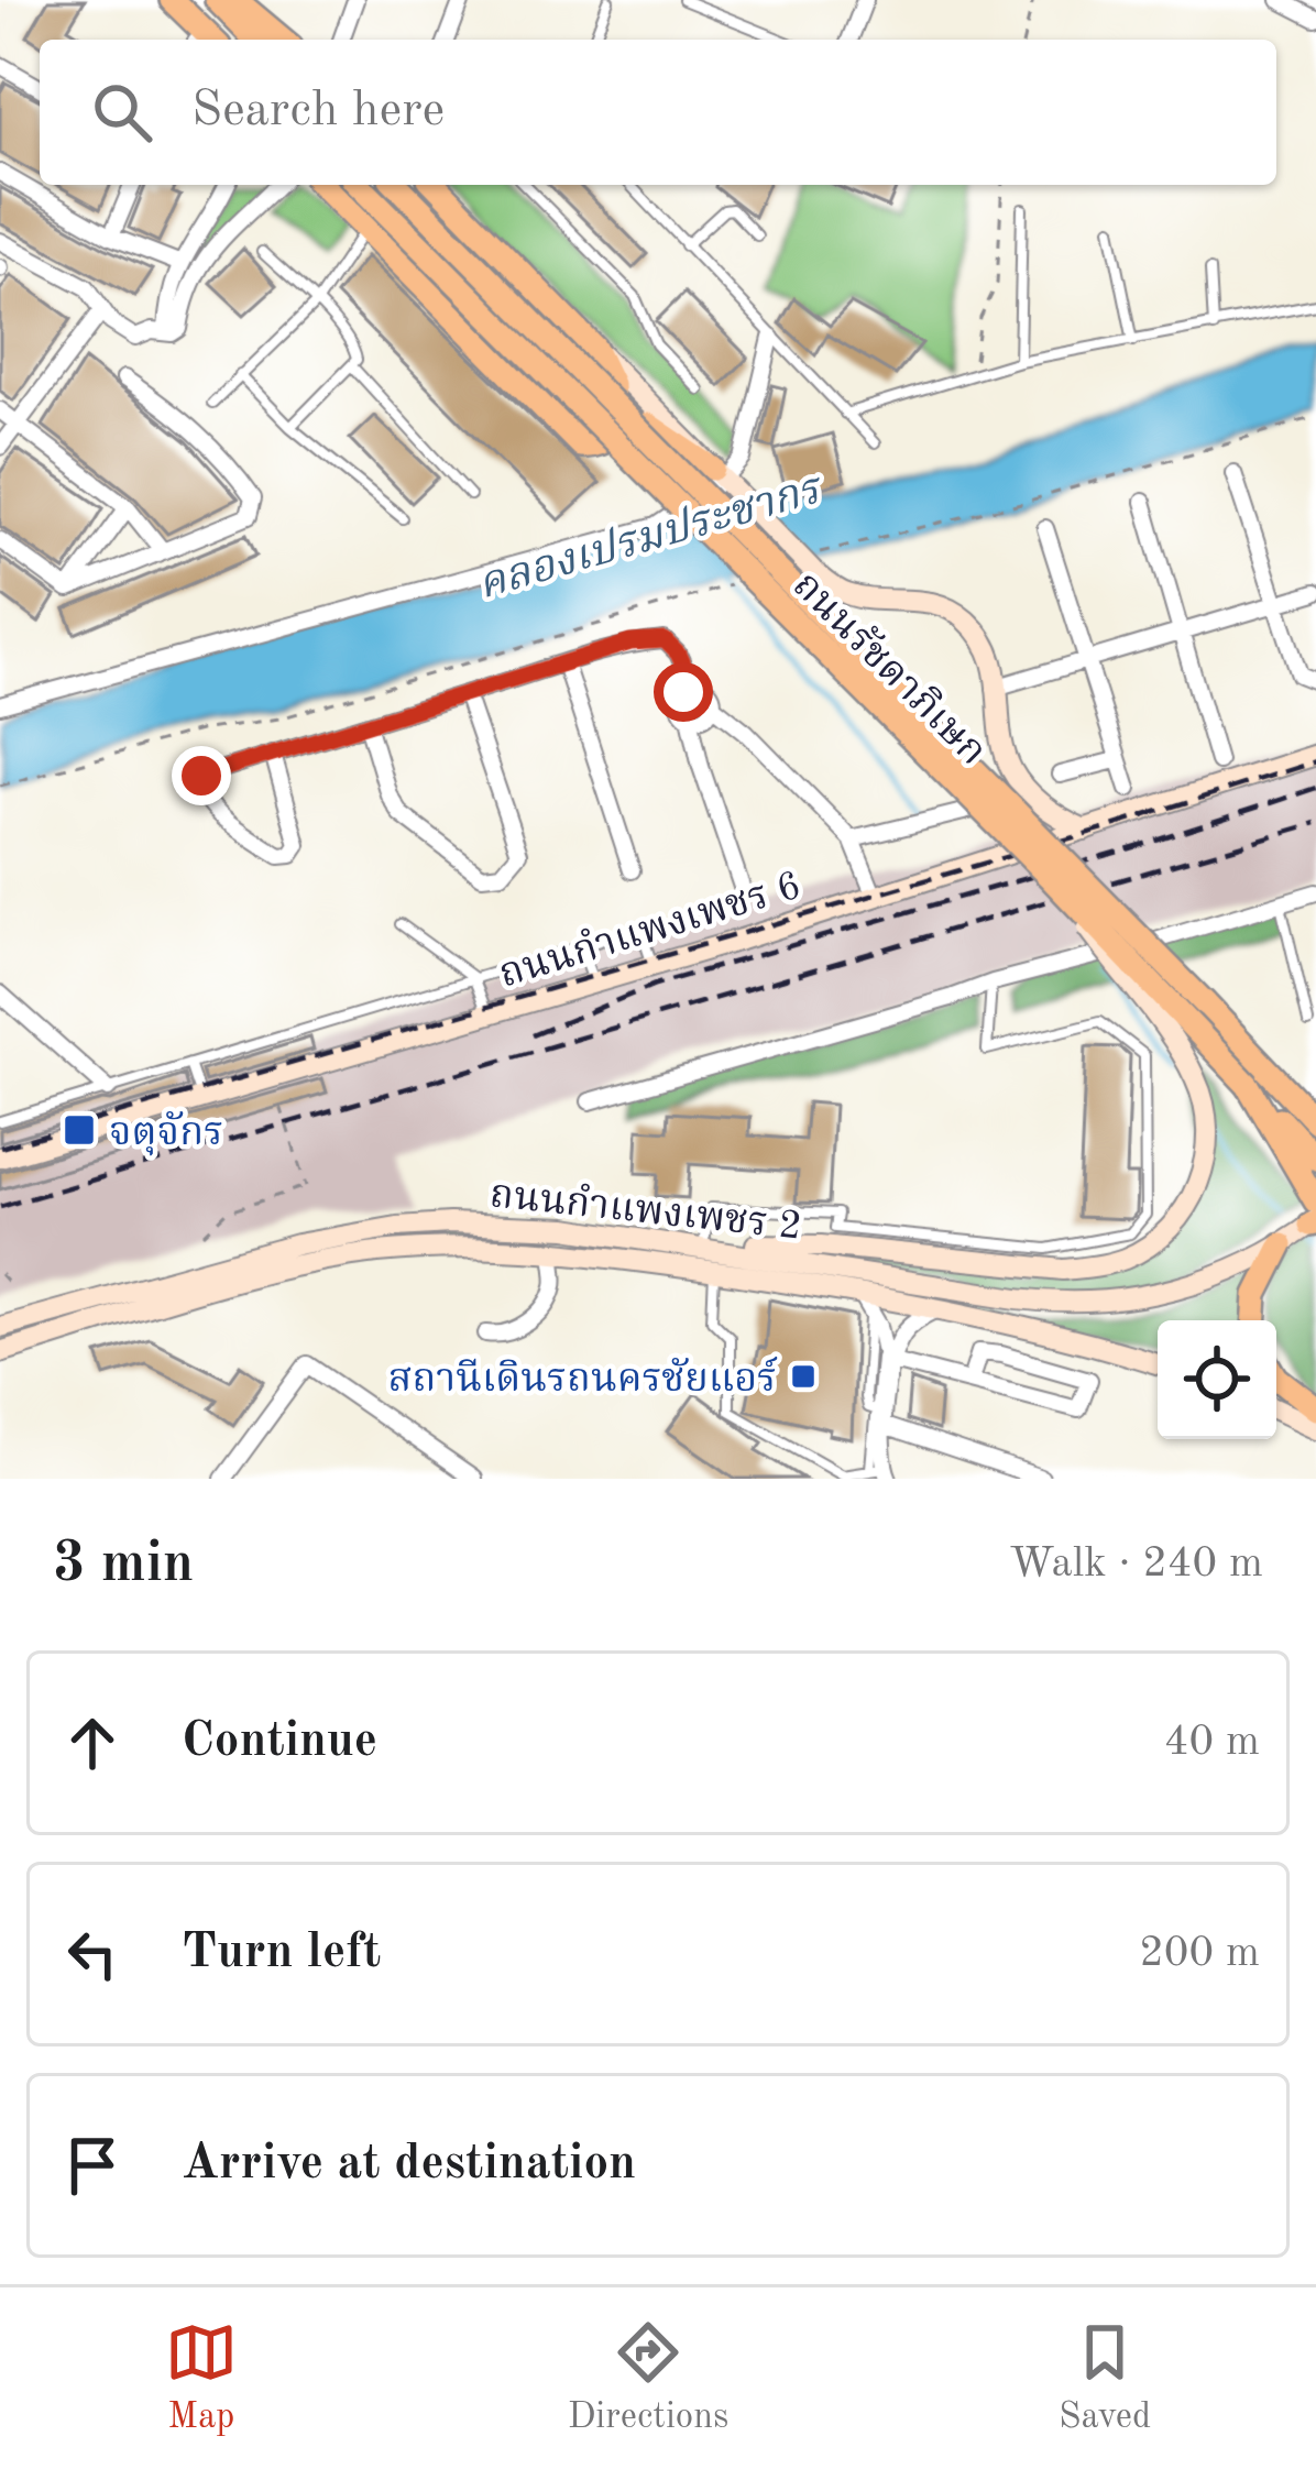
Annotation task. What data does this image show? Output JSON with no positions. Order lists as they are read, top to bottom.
{
  "streets": {
    "main road": ["ถนนรัชดาภิเษก", "ถนนกำแพงเพชร 6", "ถนนกำแพงเพชร 2"]
  },
  "water": ["คลองเปรมประชากร"],
  "places": {
    "transit": ["จตุจักร", "สถานีเดินรถนครชัยแอร์"]
  },
  "page": {
    "search": "Search here",
    "heading": ["3 min", "Walk · 240 m"],
    "list": [
      ["Continue", "40 m"],
      ["Turn left", "200 m"],
      "Arrive at destination"
    ],
    "nav": ["Map", "Directions", "Saved"]
  }
}
